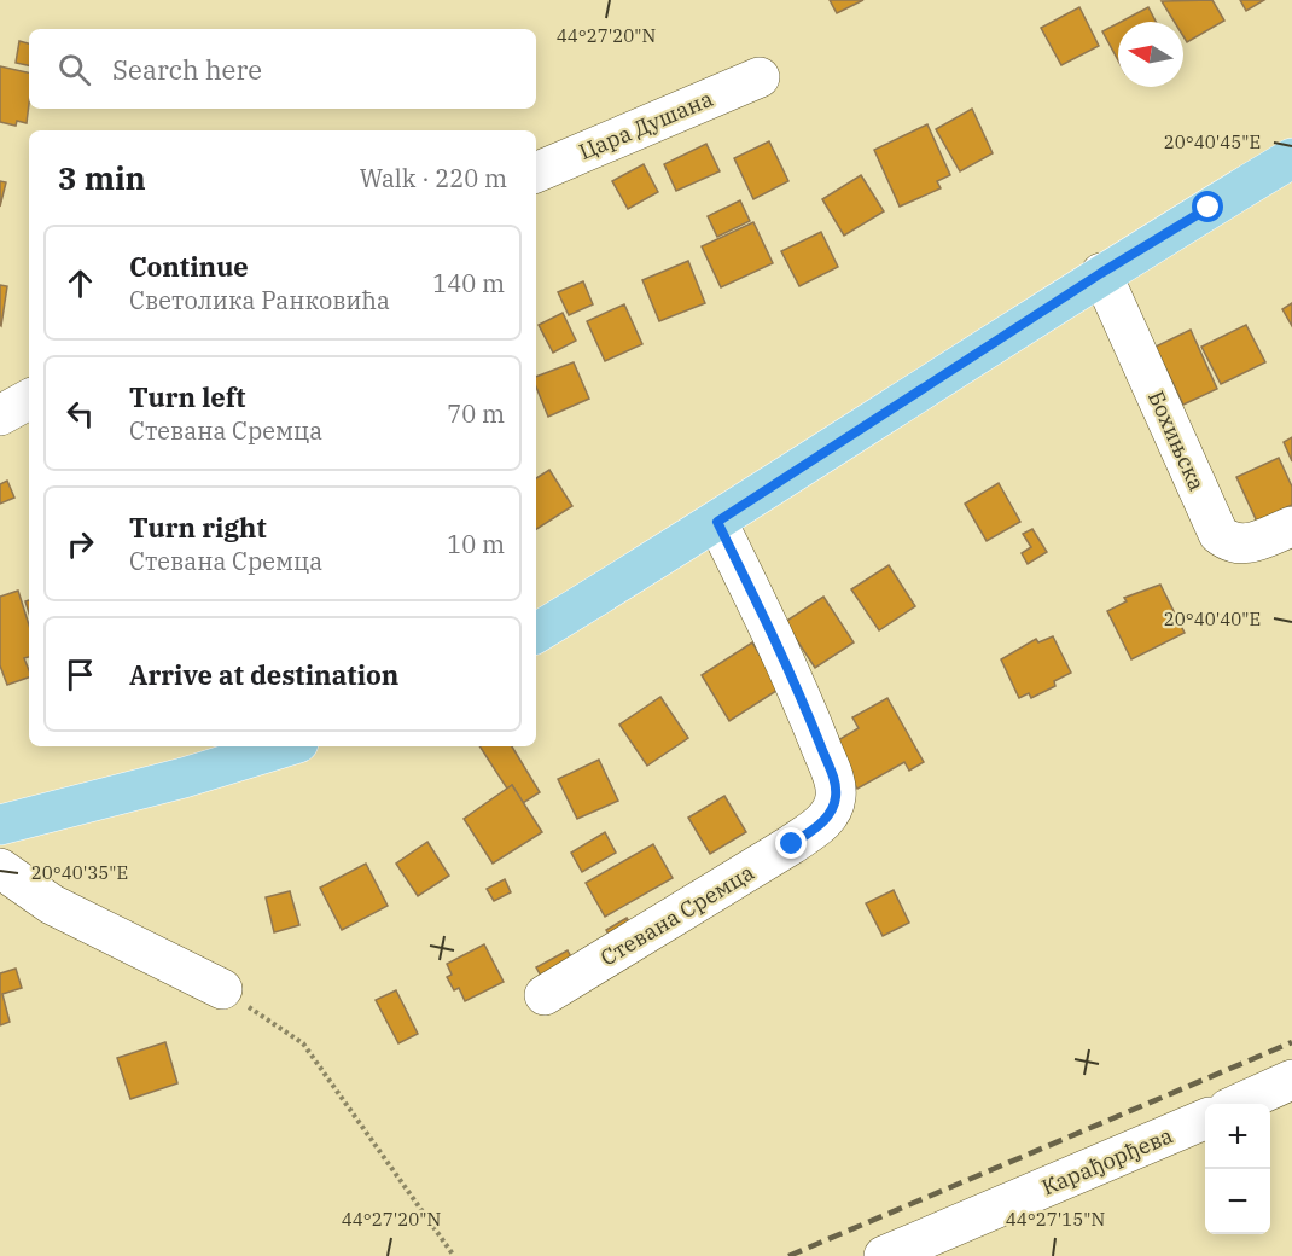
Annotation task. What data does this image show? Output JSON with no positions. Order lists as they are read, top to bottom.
{
  "streets": {
    "street": [
      "Цара Душана",
      "Бохињска",
      "Стевана Сремца",
      "Карађорђева"
    ]
  },
  "north": "left",
  "page": {
    "search": "Search here",
    "heading": ["3 min", "Walk · 220 m"],
    "list": [
      ["Continue", "Светолика Ранковића", "140 m"],
      ["Turn left", "Стевана Сремца", "70 m"],
      ["Turn right", "Стевана Сремца", "10 m"],
      "Arrive at destination"
    ],
    "map_buttons": ["+", "−"]
  },
  "coordinates": [
    "44°27'20\"N",
    "20°40'45\"E",
    "20°40'40\"E",
    "20°40'35\"E",
    "44°27'15\"N"
  ]
}
